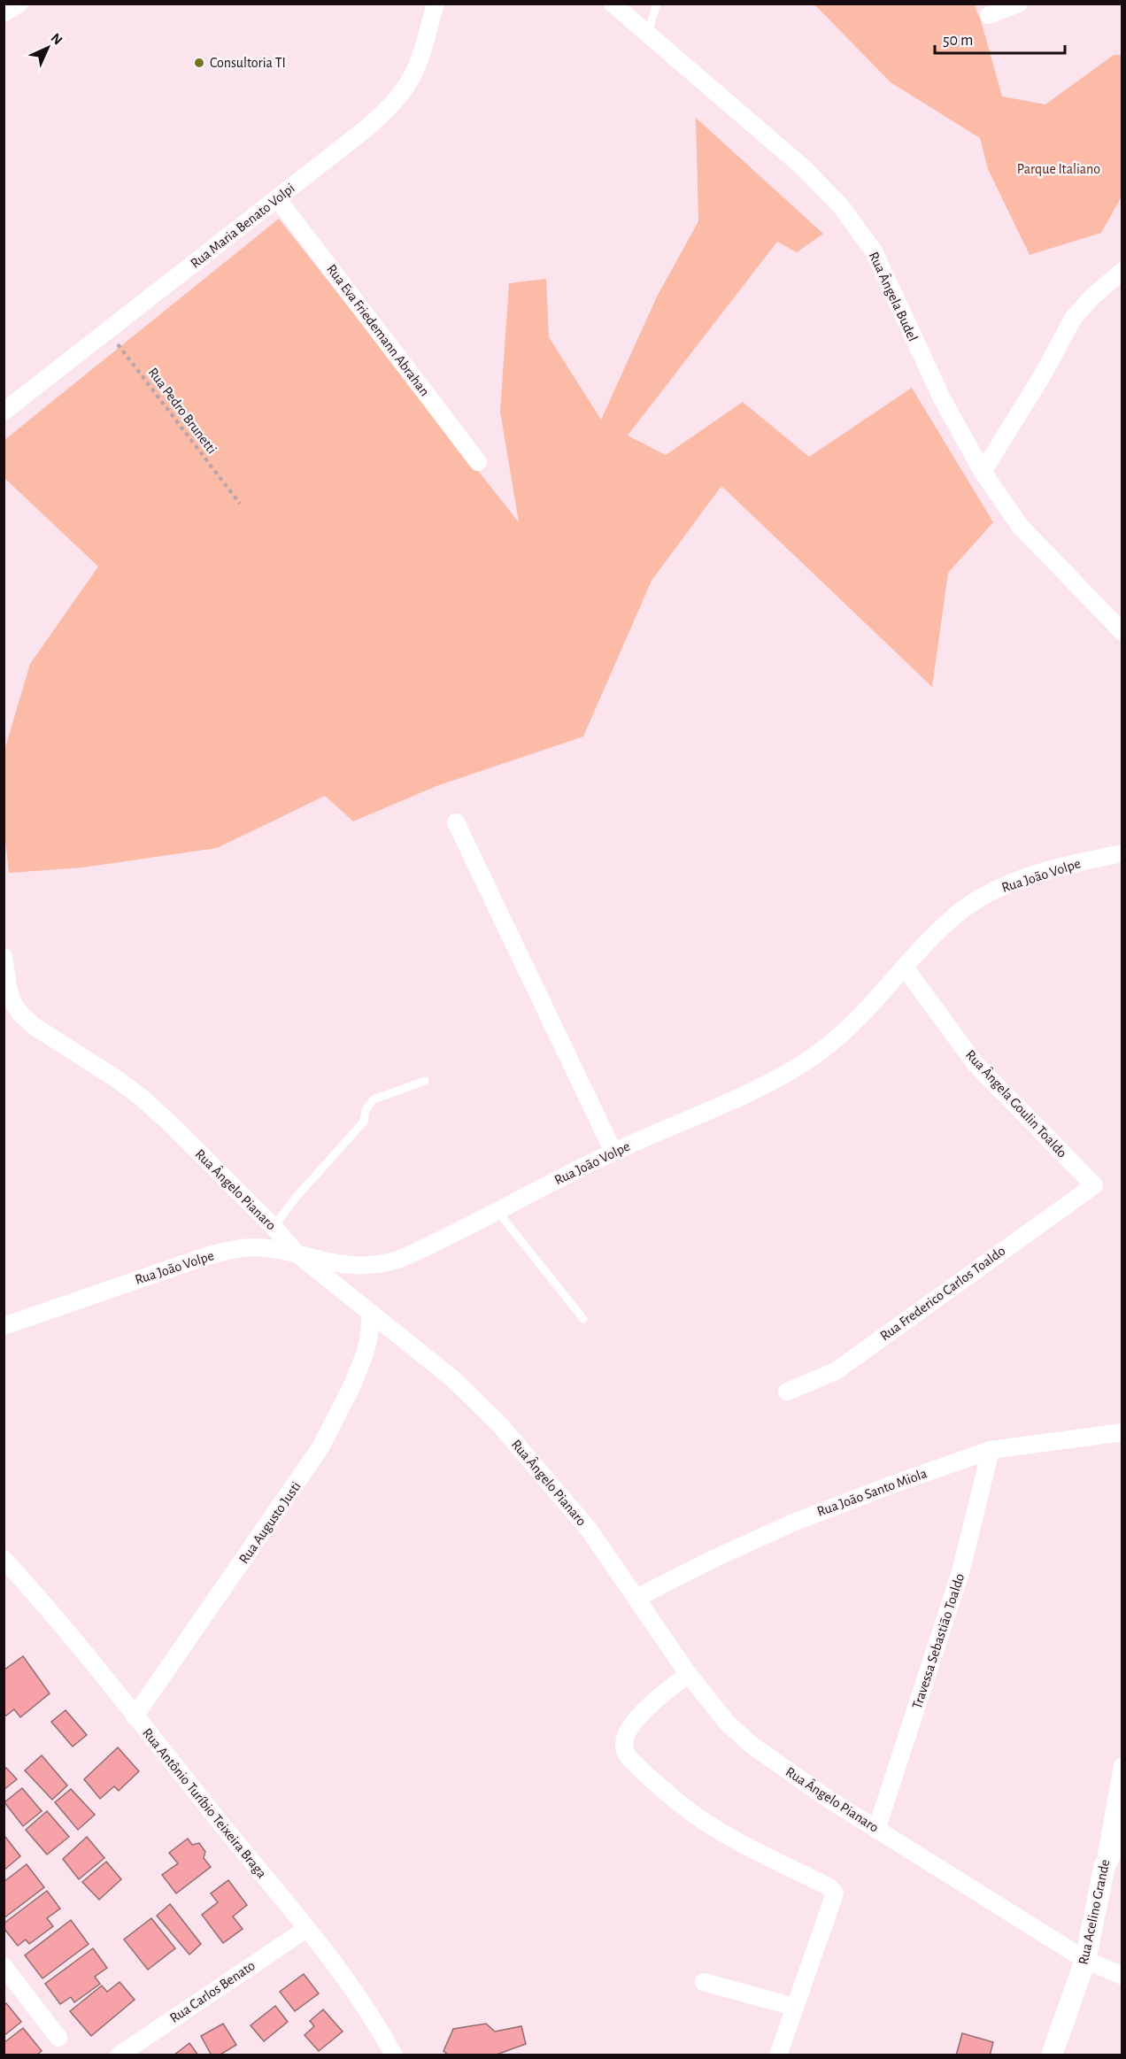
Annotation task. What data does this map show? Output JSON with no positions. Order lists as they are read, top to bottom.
{
  "streets": {
    "street": [
      "Rua Maria Benato Volpi",
      "Rua Ângela Budel",
      "Rua Eva Friedemann Abrahan",
      "Rua João Volpe",
      "Rua Ângela Goulin Toaldo",
      "Rua Ângelo Pianaro",
      "Rua Frederico Carlos Toaldo",
      "Rua João Santo Miola",
      "Rua Augusto Justi",
      "Travessa Sebastião Toaldo",
      "Rua Antônio Turíbio Teixeira Braga",
      "Rua Acelino Grande",
      "Rua Carlos Benato"
    ],
    "path": ["Rua Pedro Brunetti"]
  },
  "crossings": [
    ["Rua Maria Benato Volpi", "Rua Eva Friedemann Abrahan"],
    ["Rua Maria Benato Volpi", "Rua Pedro Brunetti"],
    ["Rua João Volpe", "Rua Ângela Goulin Toaldo"],
    ["Rua João Volpe", "Rua Ângelo Pianaro"],
    ["Rua Ângela Goulin Toaldo", "Rua Frederico Carlos Toaldo"],
    ["Rua Ângelo Pianaro", "Rua João Santo Miola"],
    ["Rua Ângelo Pianaro", "Rua Augusto Justi"],
    ["Rua Ângelo Pianaro", "Travessa Sebastião Toaldo"],
    ["Rua Ângelo Pianaro", "Rua Acelino Grande"],
    ["Rua João Santo Miola", "Travessa Sebastião Toaldo"],
    ["Rua Augusto Justi", "Rua Antônio Turíbio Teixeira Braga"],
    ["Rua Antônio Turíbio Teixeira Braga", "Rua Carlos Benato"]
  ],
  "parks": ["Parque Italiano"],
  "places": ["Consultoria TI"],
  "scale_bar": "50 m",
  "north": "top right"
}
